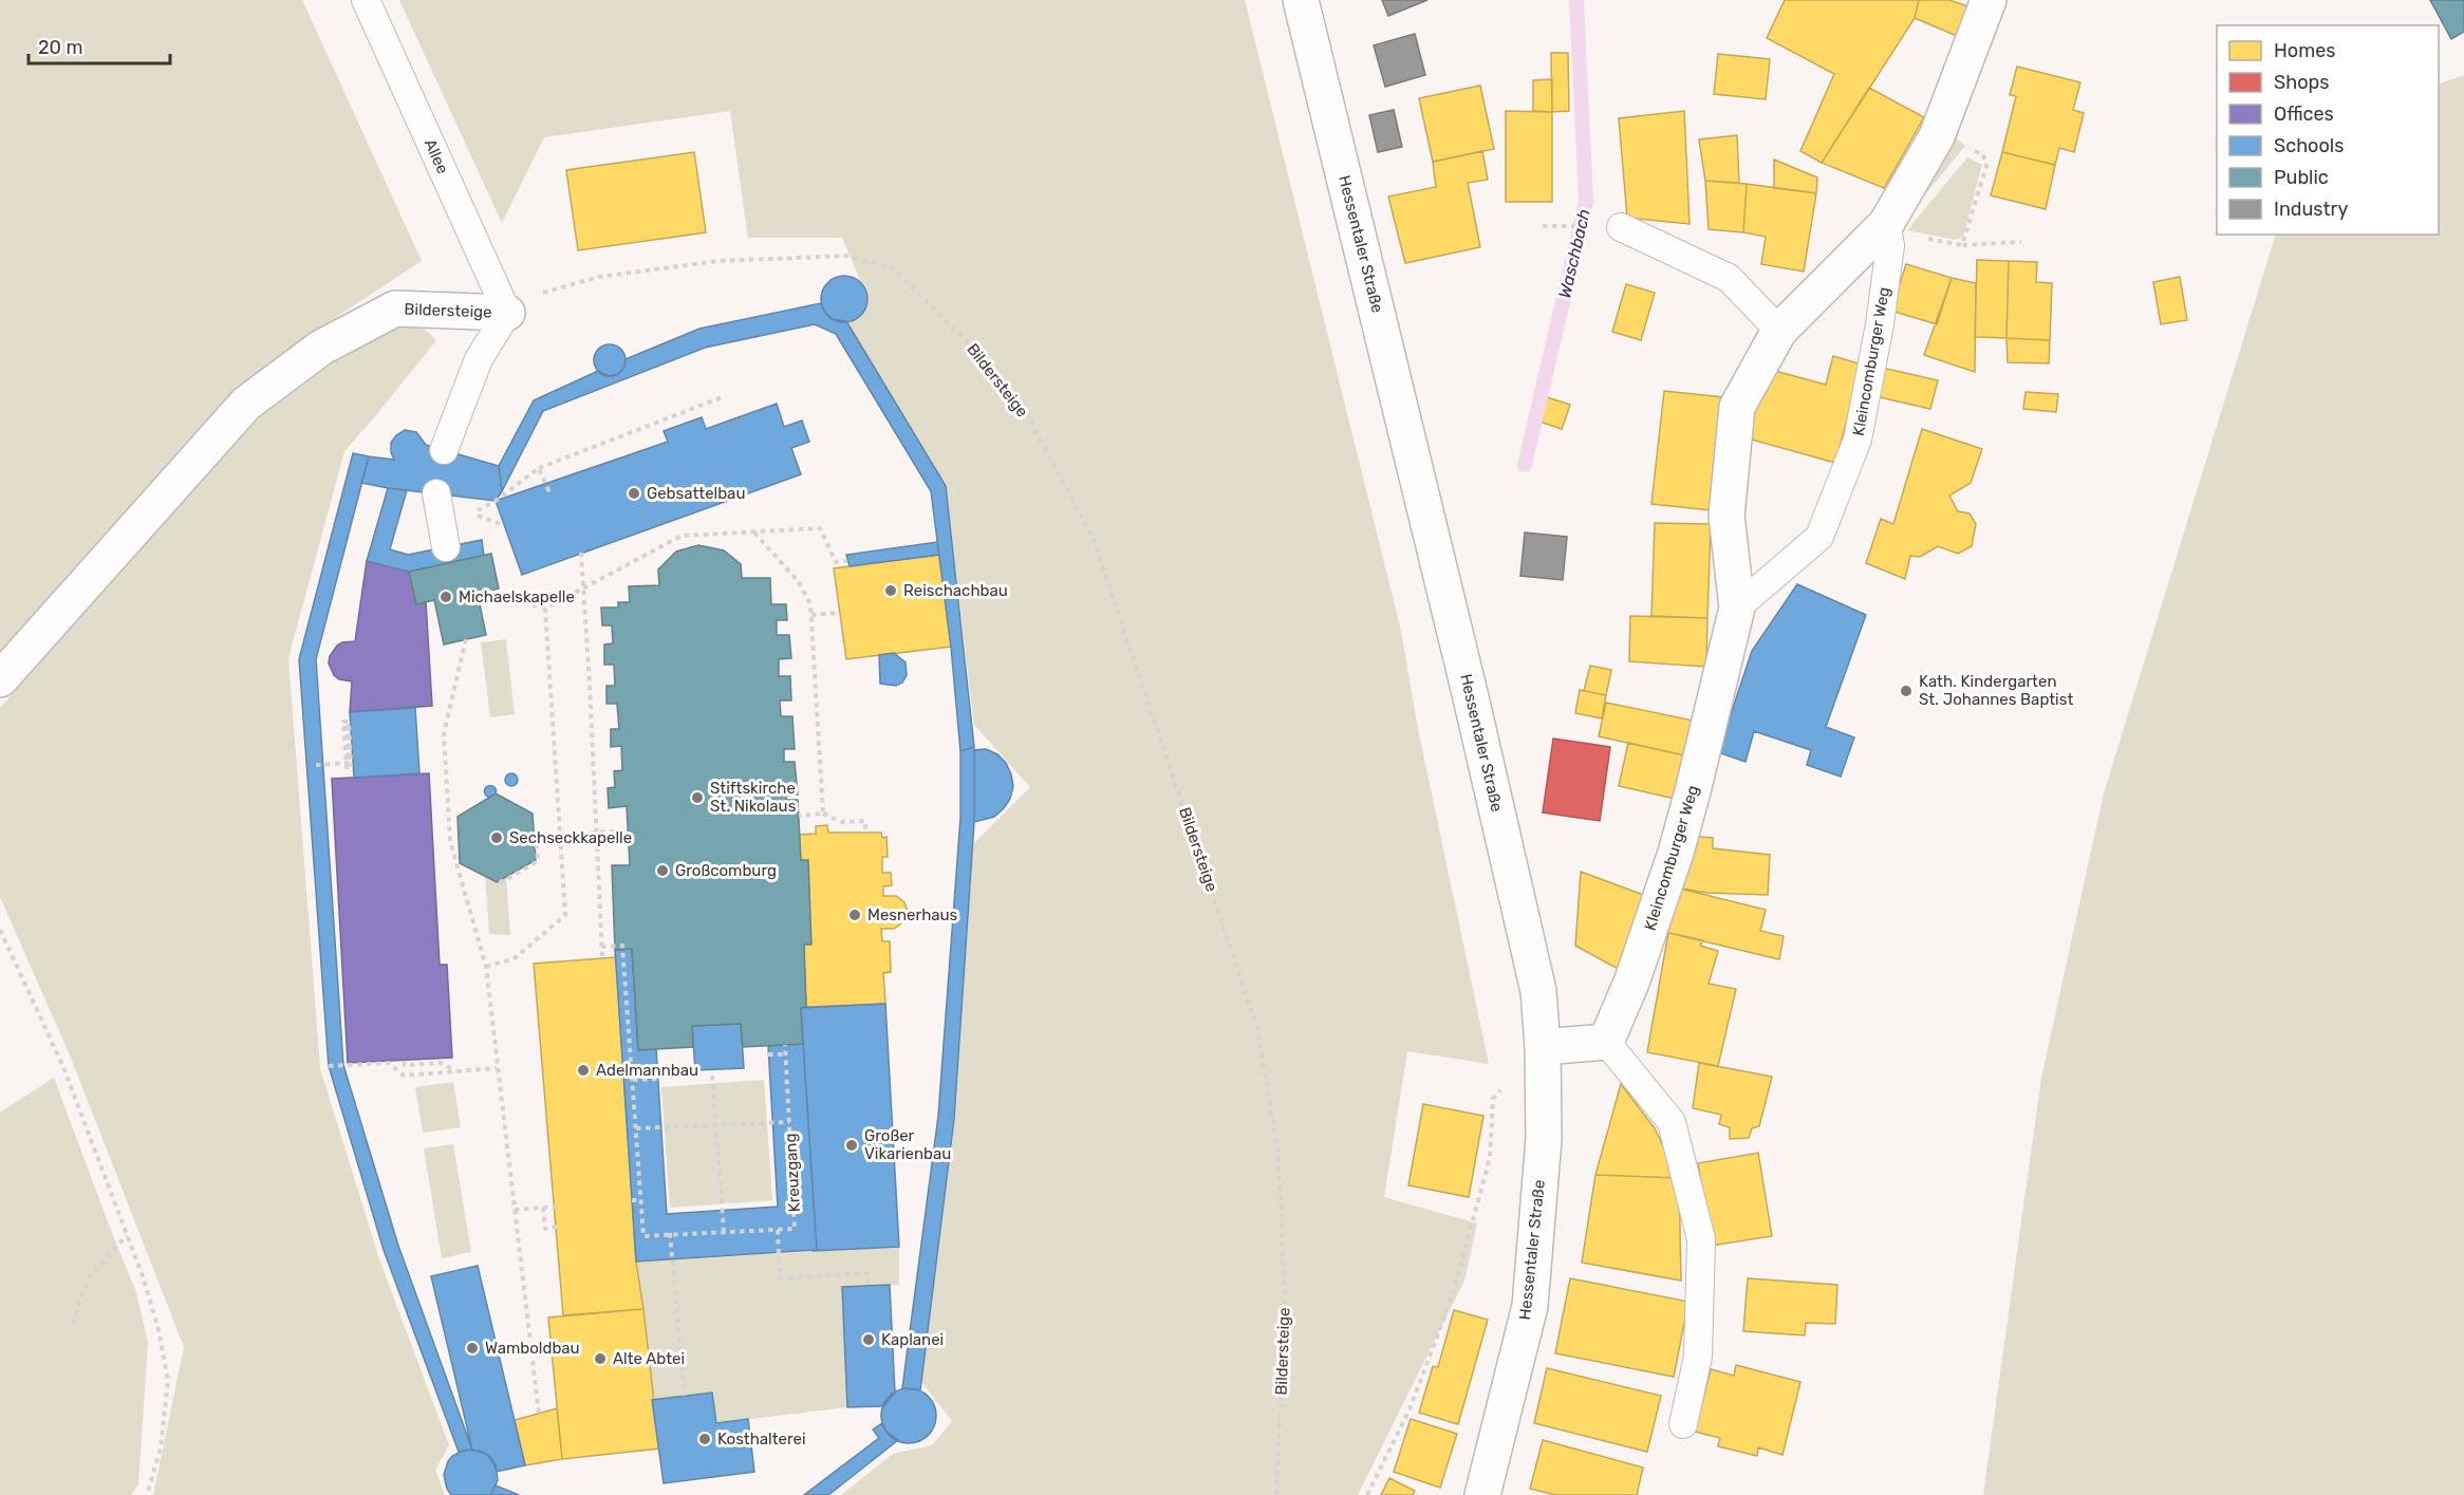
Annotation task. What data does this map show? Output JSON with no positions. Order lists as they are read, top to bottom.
{
  "streets": {
    "street": ["Hessentaler Straße", "Bildersteige", "Kleincomburger Weg"],
    "lane": ["Allee"],
    "path": ["Kreuzgang"]
  },
  "crossings": [
    ["Allee", "Bildersteige"]
  ],
  "water": ["Waschbach"],
  "places": [
    "Gebsattelbau",
    "Reischachbau",
    "Michaelskapelle",
    "Kath. Kindergarten St. Johannes Baptist",
    "Stiftskirche St. Nikolaus",
    "Sechseckkapelle",
    "Großcomburg",
    "Mesnerhaus",
    "Adelmannbau",
    "Großer Vikarienbau",
    "Kaplanei",
    "Wamboldbau",
    "Alte Abtei",
    "Kosthalterei"
  ],
  "legend": [
    "Homes",
    "Shops",
    "Offices",
    "Schools",
    "Public",
    "Industry"
  ],
  "scale_bar": "20 m"
}
